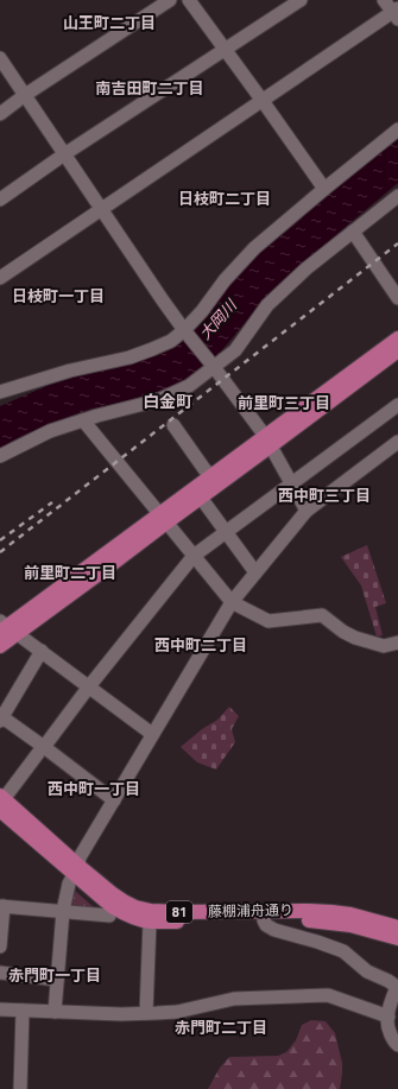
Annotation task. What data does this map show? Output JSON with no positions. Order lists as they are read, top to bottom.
{
  "streets": {
    "main road": ["藤棚浦舟通り", "81"]
  },
  "districts": [
    "山王町二丁目",
    "南吉田町二丁目",
    "日枝町二丁目",
    "日枝町一丁目",
    "白金町",
    "前里町三丁目",
    "西中町三丁目",
    "前里町二丁目",
    "西中町二丁目",
    "西中町一丁目",
    "赤門町一丁目",
    "赤門町二丁目"
  ],
  "water": ["大岡川"]
}
